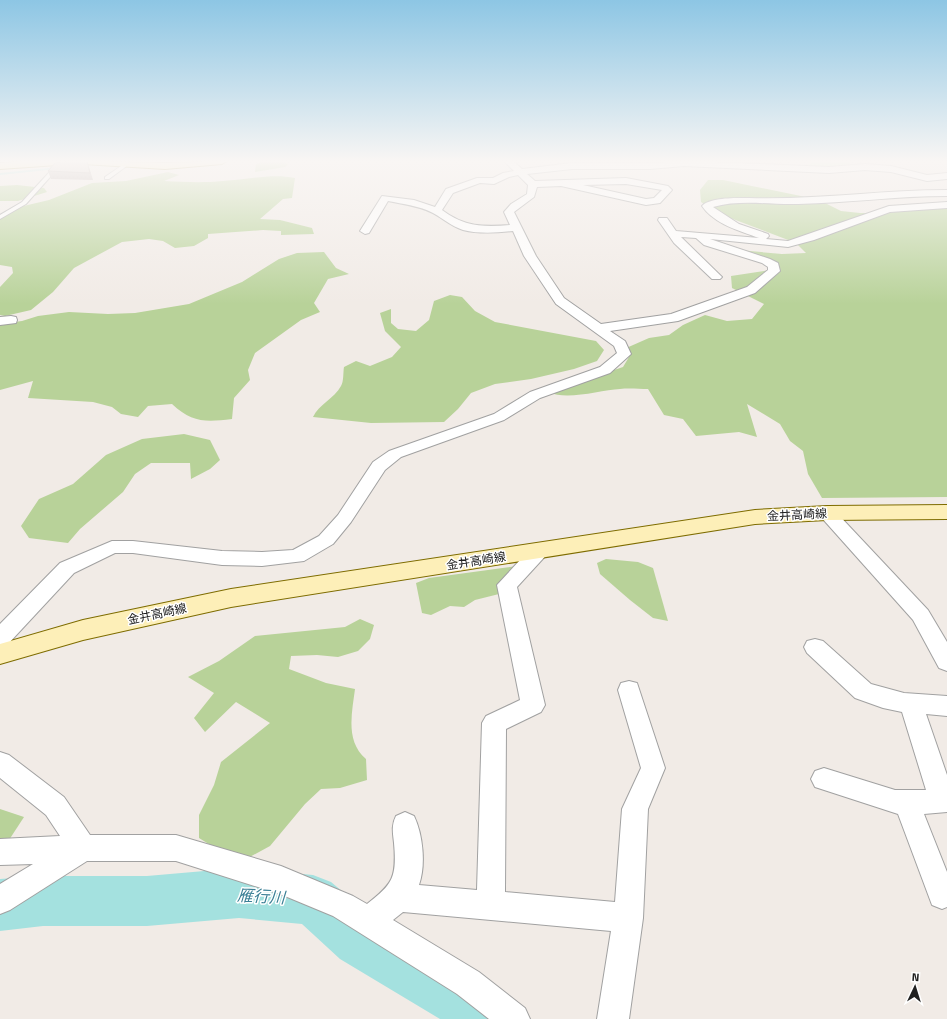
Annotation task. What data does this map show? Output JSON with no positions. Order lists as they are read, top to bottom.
{
  "streets": {
    "main road": ["金井高崎線"]
  },
  "water": ["雁行川"],
  "north": "top"
}
